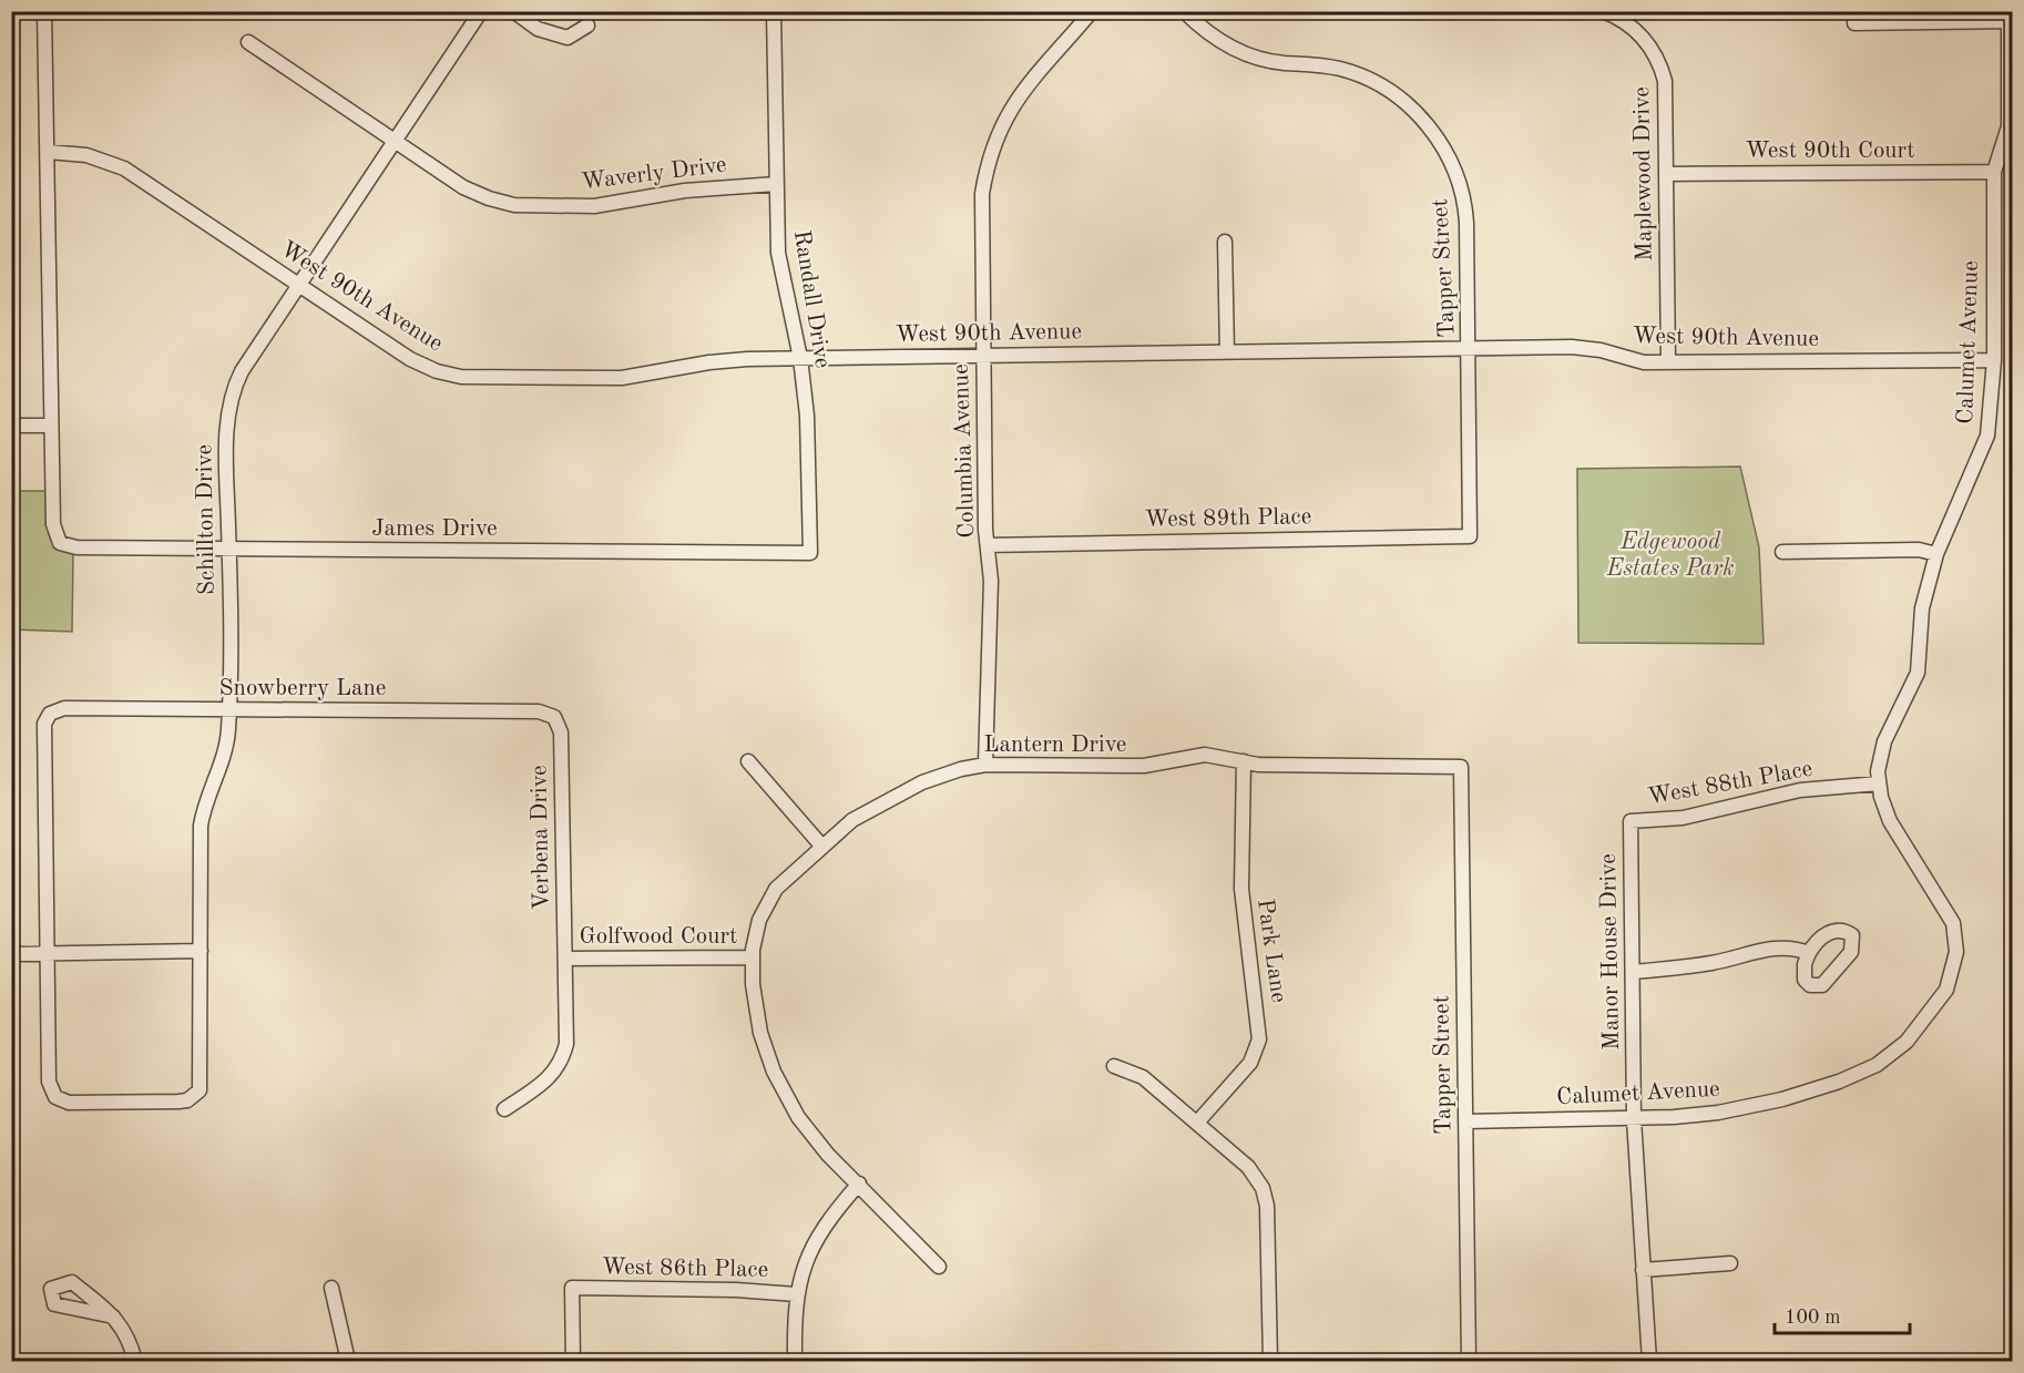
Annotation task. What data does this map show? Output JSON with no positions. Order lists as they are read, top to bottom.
{
  "streets": {
    "street": [
      "West 90th Court",
      "Waverly Drive",
      "Maplewood Drive",
      "Tapper Street",
      "West 90th Avenue",
      "Randall Drive",
      "Calumet Avenue",
      "Columbia Avenue",
      "West 89th Place",
      "Schillton Drive",
      "James Drive",
      "Snowberry Lane",
      "Lantern Drive",
      "West 88th Place",
      "Verbena Drive",
      "Golfwood Court",
      "Park Lane",
      "Manor House Drive",
      "West 86th Place"
    ]
  },
  "crossings": [
    ["West 90th Court", "Maplewood Drive"],
    ["West 90th Court", "Calumet Avenue"],
    ["Waverly Drive", "Randall Drive"],
    ["Waverly Drive", "Schillton Drive"],
    ["Maplewood Drive", "West 90th Avenue"],
    ["Tapper Street", "West 90th Avenue"],
    ["Tapper Street", "Calumet Avenue"],
    ["Tapper Street", "West 89th Place"],
    ["Tapper Street", "Lantern Drive"],
    ["West 90th Avenue", "Randall Drive"],
    ["West 90th Avenue", "Calumet Avenue"],
    ["West 90th Avenue", "Columbia Avenue"],
    ["West 90th Avenue", "Schillton Drive"],
    ["Randall Drive", "James Drive"],
    ["Calumet Avenue", "West 88th Place"],
    ["Calumet Avenue", "Manor House Drive"],
    ["Columbia Avenue", "West 89th Place"],
    ["Columbia Avenue", "Lantern Drive"],
    ["Schillton Drive", "James Drive"],
    ["Schillton Drive", "Snowberry Lane"],
    ["Snowberry Lane", "Verbena Drive"],
    ["Lantern Drive", "Golfwood Court"],
    ["Lantern Drive", "Park Lane"],
    ["West 88th Place", "Manor House Drive"],
    ["Verbena Drive", "Golfwood Court"]
  ],
  "parks": ["Edgewood Estates Park"],
  "scale_bar": "100 m"
}
